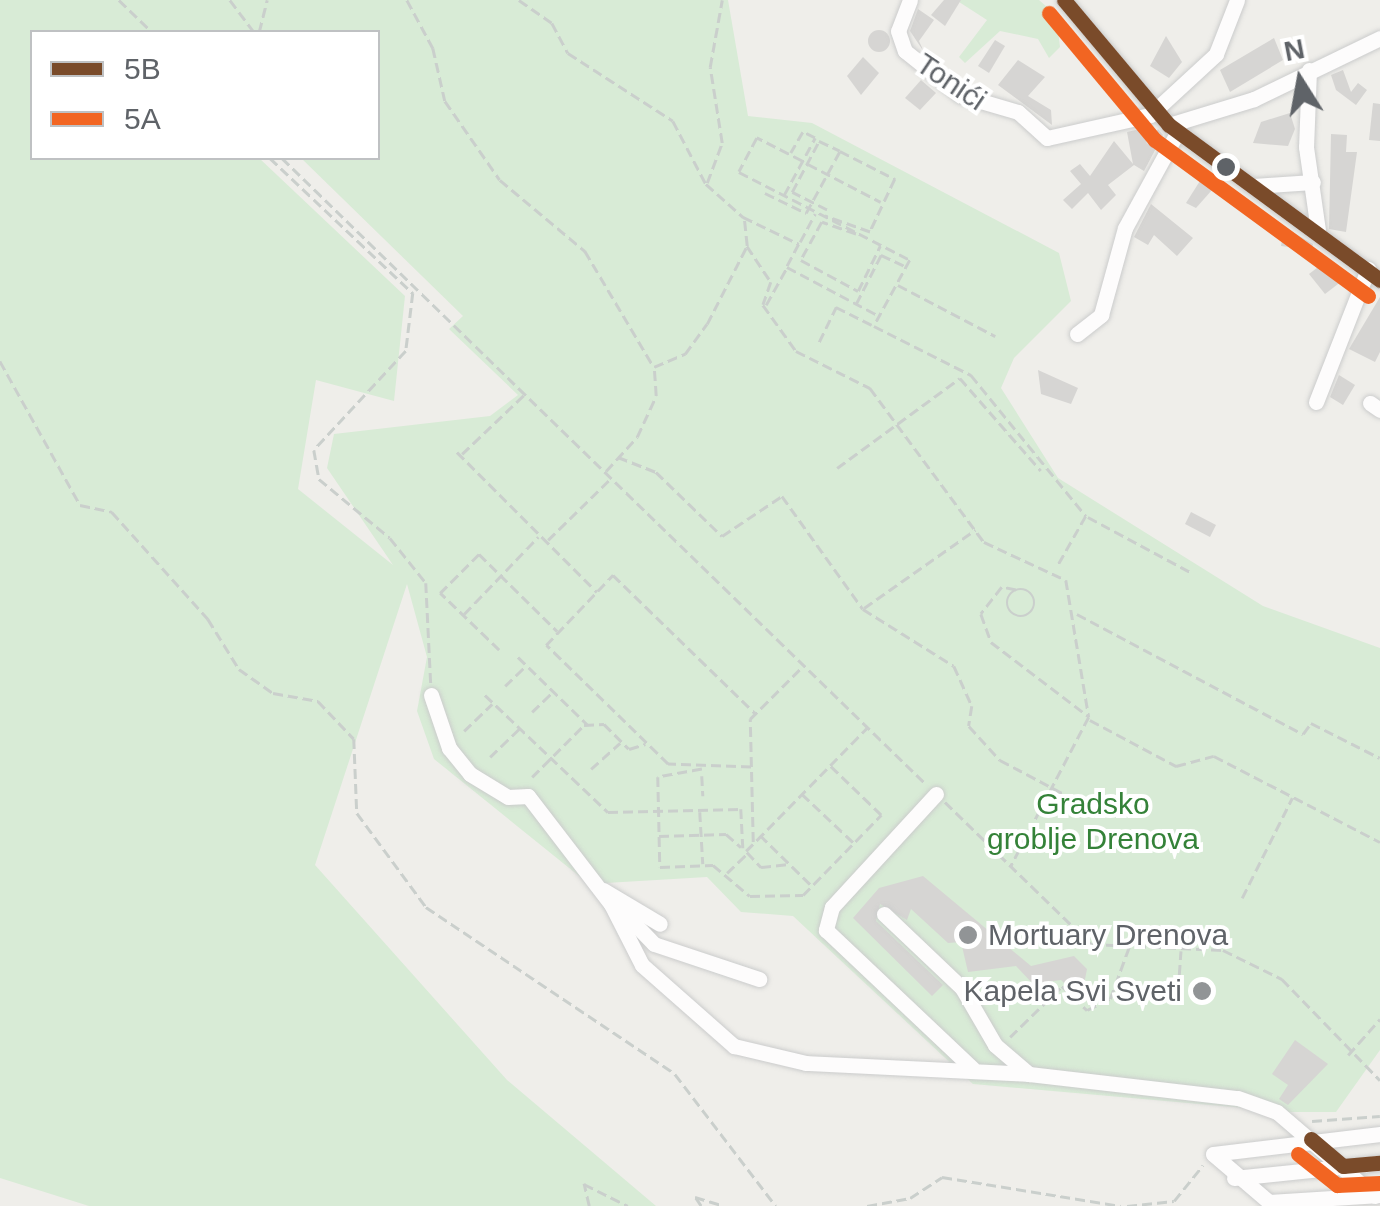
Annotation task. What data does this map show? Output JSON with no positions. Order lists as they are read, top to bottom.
{
  "streets": {
    "street": ["Tonići"]
  },
  "parks": ["Gradsko groblje Drenova"],
  "places": ["Mortuary Drenova", "Kapela Svi Sveti"],
  "lines": ["transit line 5B", "transit line 5A"],
  "legend": ["5B", "5A"],
  "north": "top"
}
